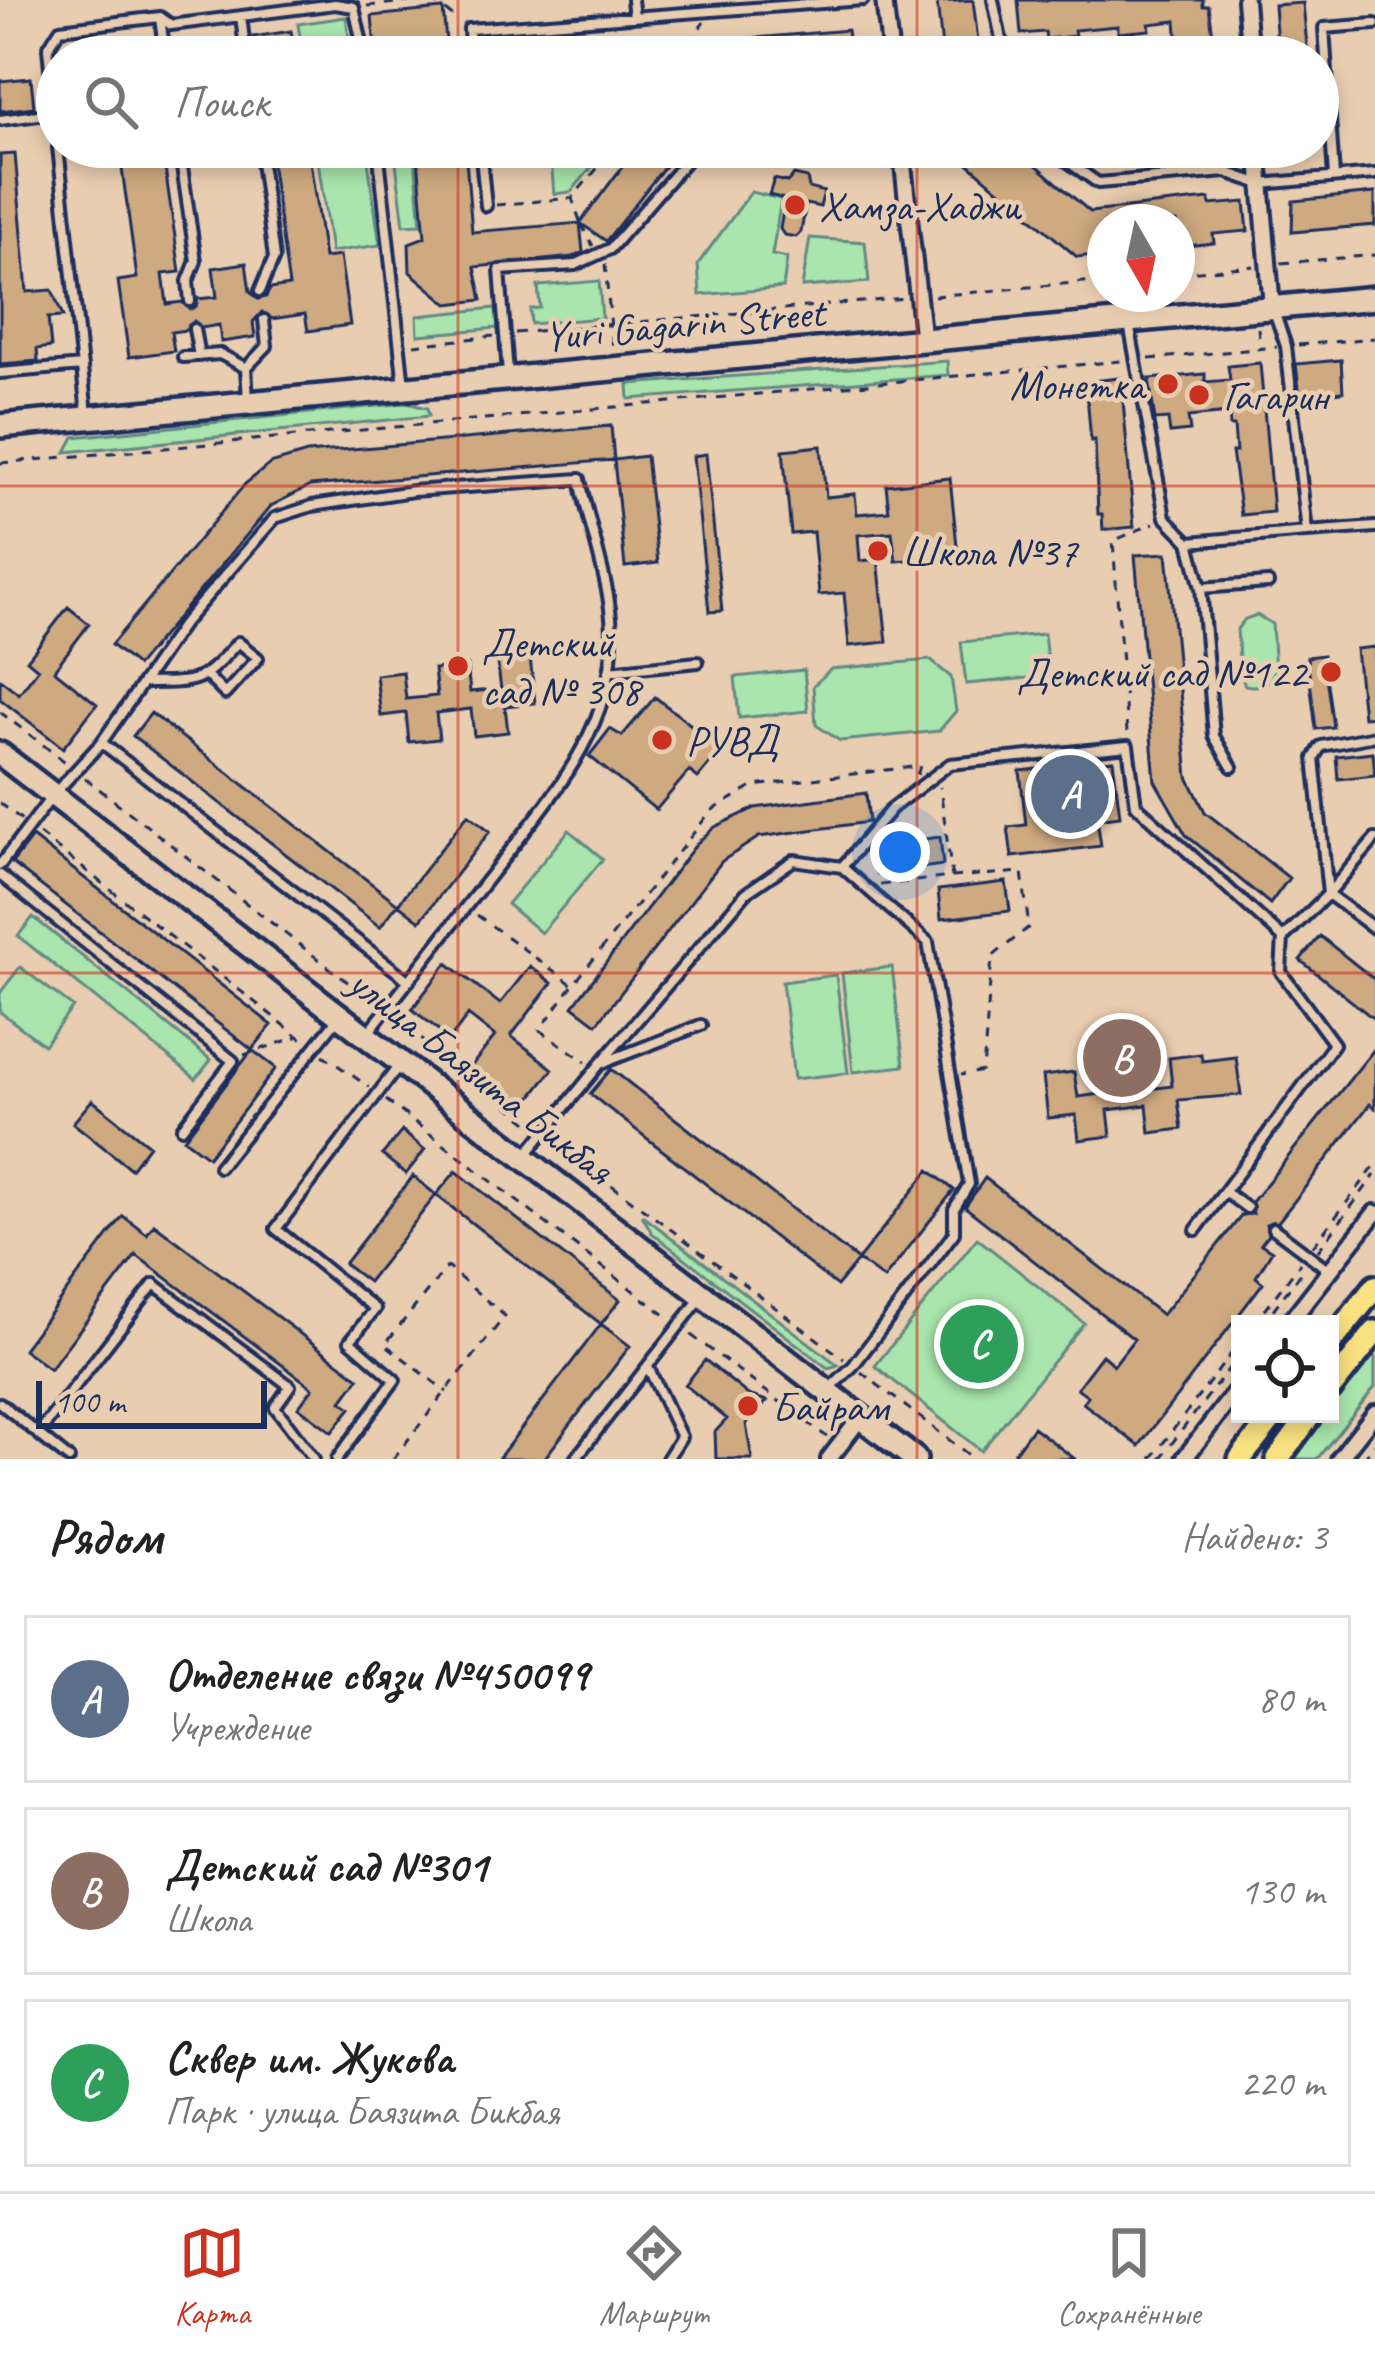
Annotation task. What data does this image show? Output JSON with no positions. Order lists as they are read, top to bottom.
{
  "streets": {
    "main road": ["Yuri Gagarin Street", "улица Баязита Бикбая"]
  },
  "places": [
    "Хамза-Хаджи",
    "Монетка",
    "Гагарин",
    "Школа №37",
    "Детский сад № 308",
    "Детский сад №122",
    "РУВД",
    "Байрам"
  ],
  "scale_bar": "100 m",
  "north": "bottom",
  "page": {
    "search": "Поиск",
    "pins": ["A", "B", "C"],
    "scale": "100 m",
    "heading": ["Рядом", "Найдено: 3"],
    "list": [
      {
        "mark": "A",
        "name": "Отделение связи №450099",
        "note": "Учреждение",
        "value": "80 m"
      },
      {
        "mark": "B",
        "name": "Детский сад №301",
        "note": "Школа",
        "value": "130 m"
      },
      {
        "mark": "C",
        "name": "Сквер им. Жукова",
        "note": "Парк · улица Баязита Бикбая",
        "value": "220 m"
      }
    ],
    "nav": ["Карта", "Маршрут", "Сохранённые"]
  }
}
